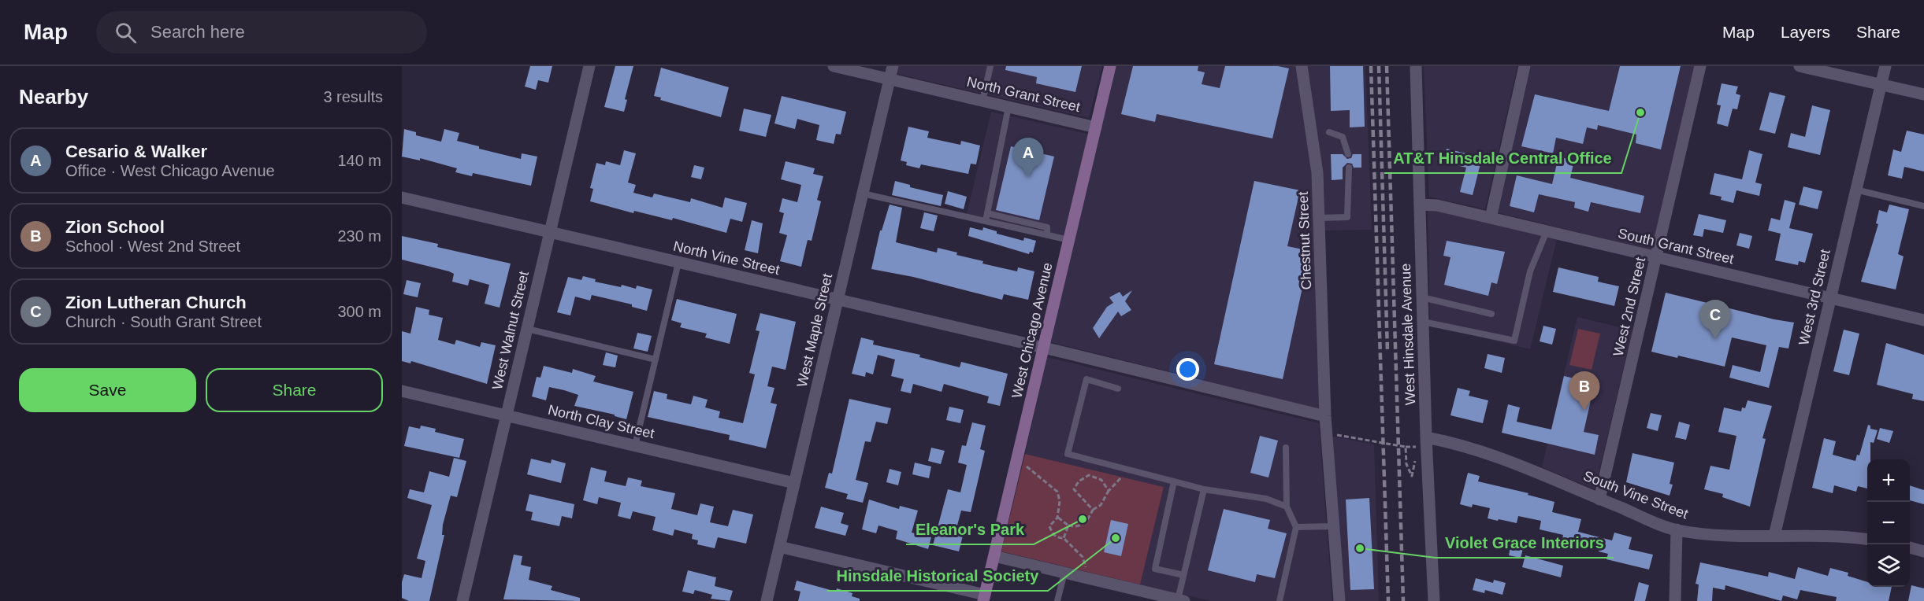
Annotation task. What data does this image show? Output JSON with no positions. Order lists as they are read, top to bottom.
{
  "streets": {
    "main road": ["West Chicago Avenue"],
    "street": [
      "North Grant Street",
      "Chestnut Street",
      "South Grant Street",
      "North Vine Street",
      "West 3rd Street",
      "West 2nd Street",
      "West Walnut Street",
      "West Maple Street",
      "West Hinsdale Avenue",
      "North Clay Street",
      "South Vine Street"
    ]
  },
  "crossings": [
    ["North Grant Street", "West Maple Street"],
    ["North Grant Street", "West Chicago Avenue"],
    ["South Grant Street", "West 3rd Street"],
    ["South Grant Street", "West 2nd Street"],
    ["South Grant Street", "West Hinsdale Avenue"],
    ["North Vine Street", "West Walnut Street"],
    ["North Vine Street", "West Maple Street"],
    ["North Vine Street", "West Chicago Avenue"],
    ["West 3rd Street", "South Vine Street"],
    ["West 2nd Street", "South Vine Street"],
    ["West Walnut Street", "North Clay Street"],
    ["West Maple Street", "North Clay Street"],
    ["West Hinsdale Avenue", "South Vine Street"]
  ],
  "places": [
    "AT&T Hinsdale Central Office",
    "Eleanor's Park",
    "Hinsdale Historical Society",
    "Violet Grace Interiors"
  ],
  "page": {
    "header": "Map",
    "search": "Search here",
    "nav": ["Map", "Layers", "Share"],
    "heading": ["Nearby", "3 results"],
    "list": [
      {
        "mark": "A",
        "name": "Cesario & Walker",
        "note": "Office · West Chicago Avenue",
        "value": "140 m"
      },
      {
        "mark": "B",
        "name": "Zion School",
        "note": "School · West 2nd Street",
        "value": "230 m"
      },
      {
        "mark": "C",
        "name": "Zion Lutheran Church",
        "note": "Church · South Grant Street",
        "value": "300 m"
      }
    ],
    "pins": ["A", "C", "B"],
    "buttons": ["Save", "Share"],
    "map_buttons": ["+", "−"]
  }
}
